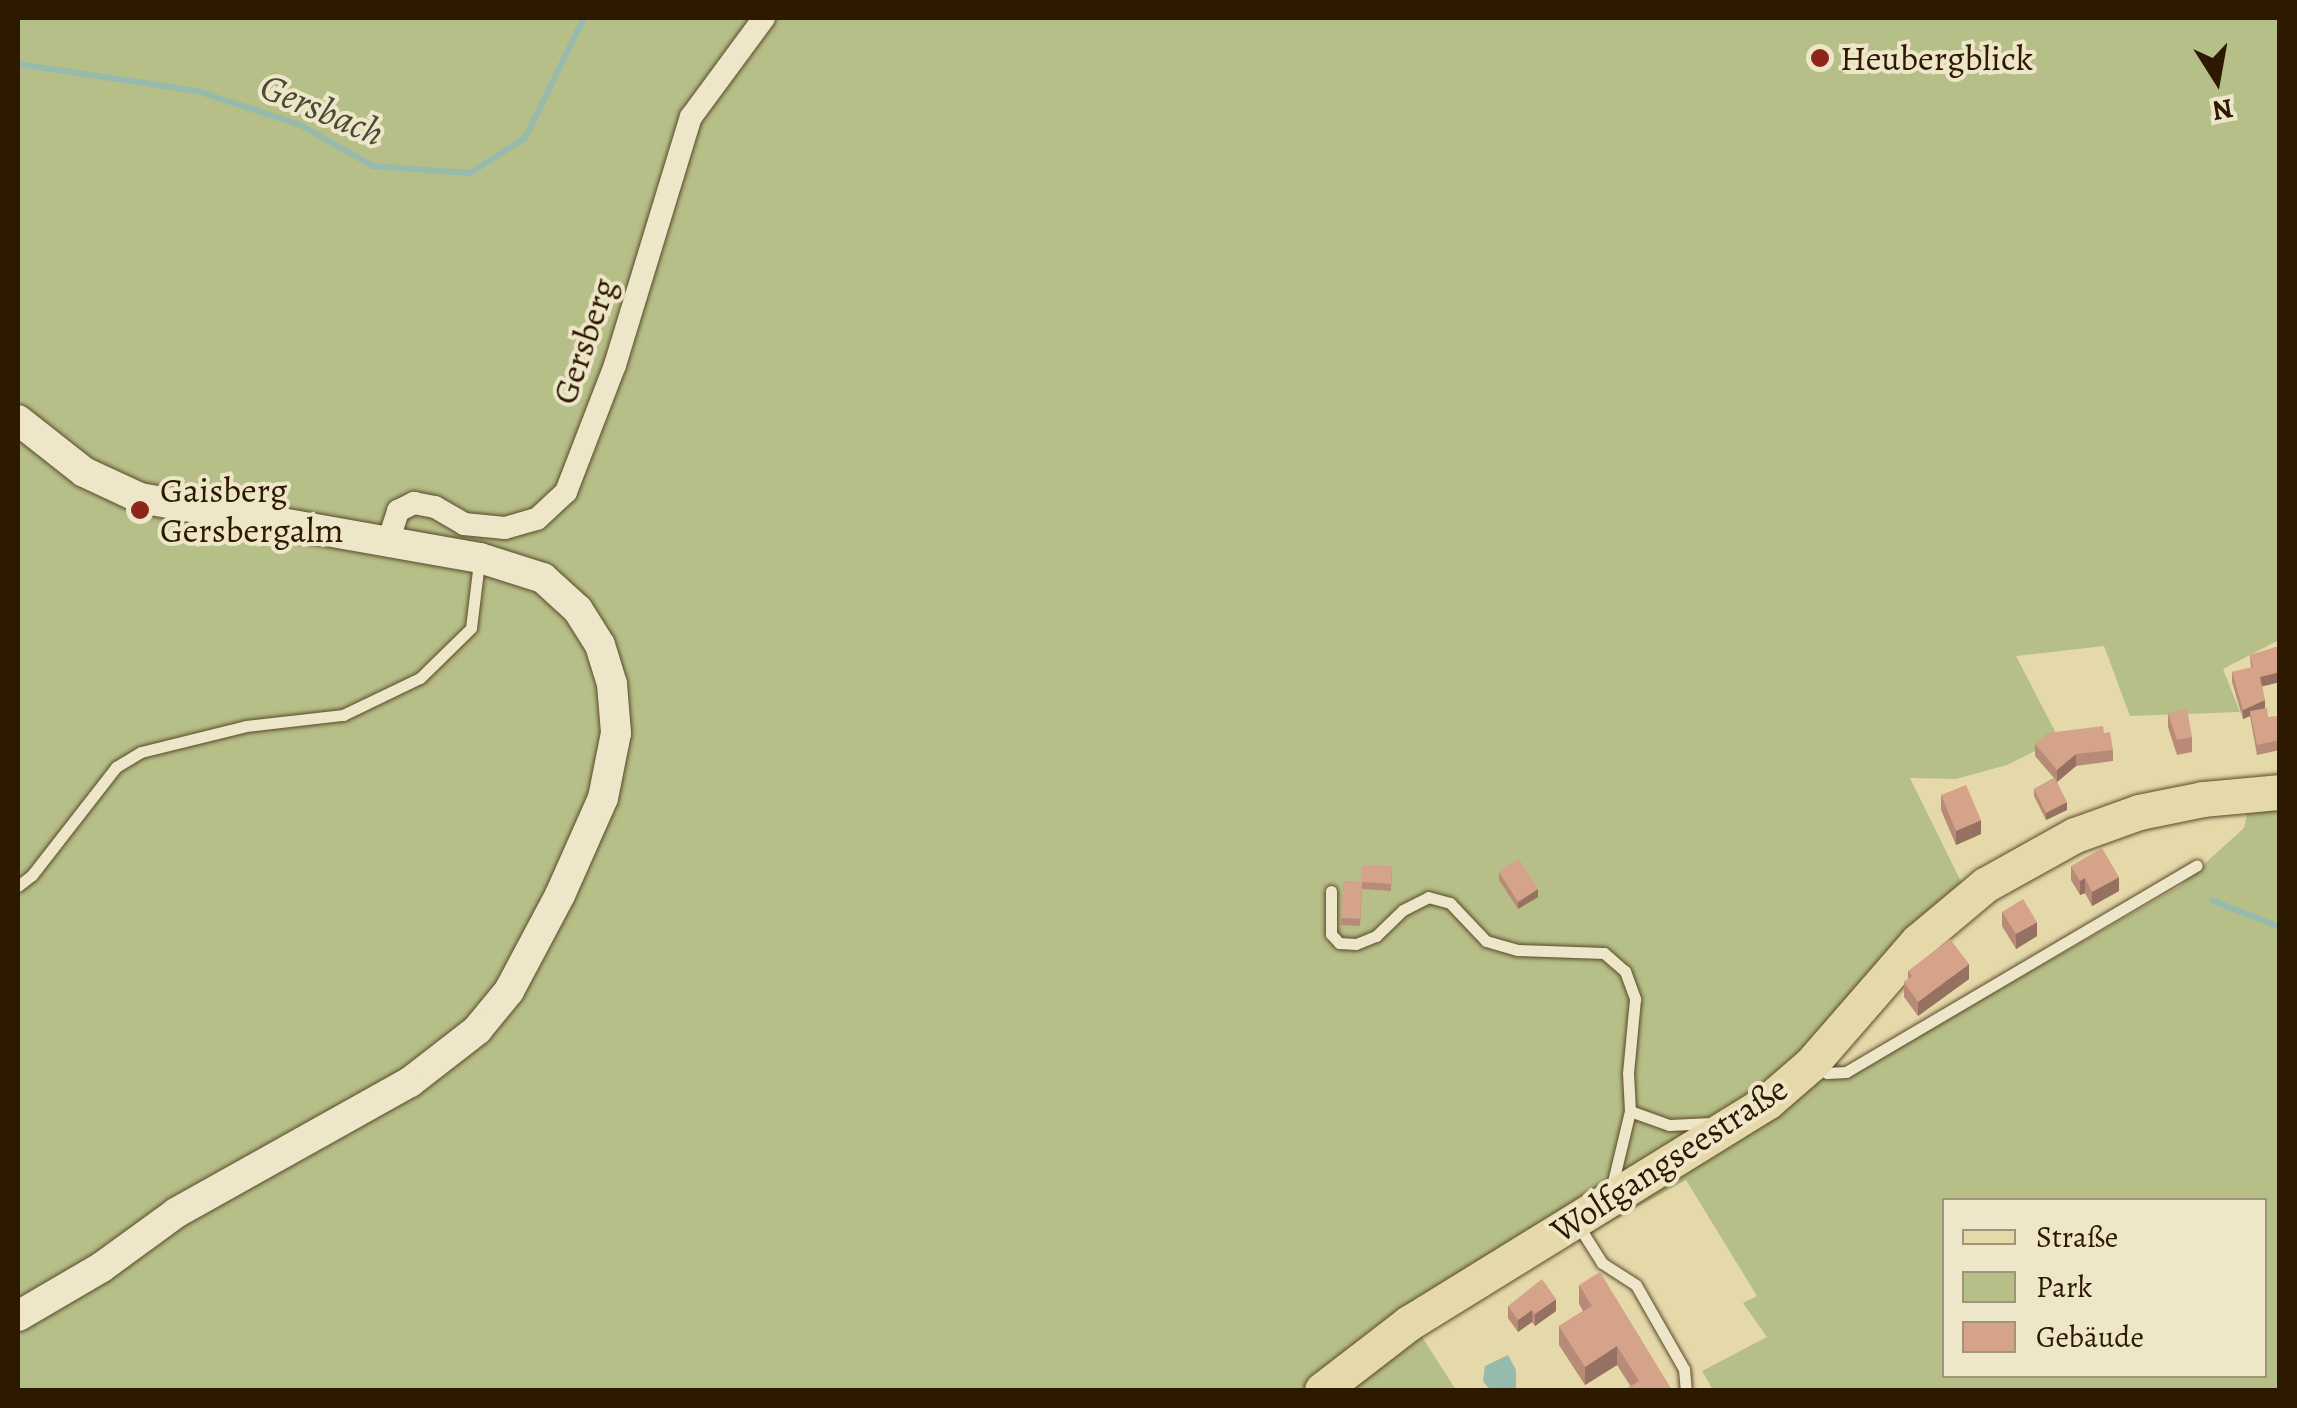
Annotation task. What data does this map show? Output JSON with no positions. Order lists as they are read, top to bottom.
{
  "streets": {
    "main road": ["Wolfgangseestraße"],
    "street": ["Gersberg"]
  },
  "water": ["Gersbach"],
  "places": ["Heubergblick", "Gaisberg Gersbergalm"],
  "legend": ["Straße", "Park", "Gebäude"],
  "north": "bottom"
}
